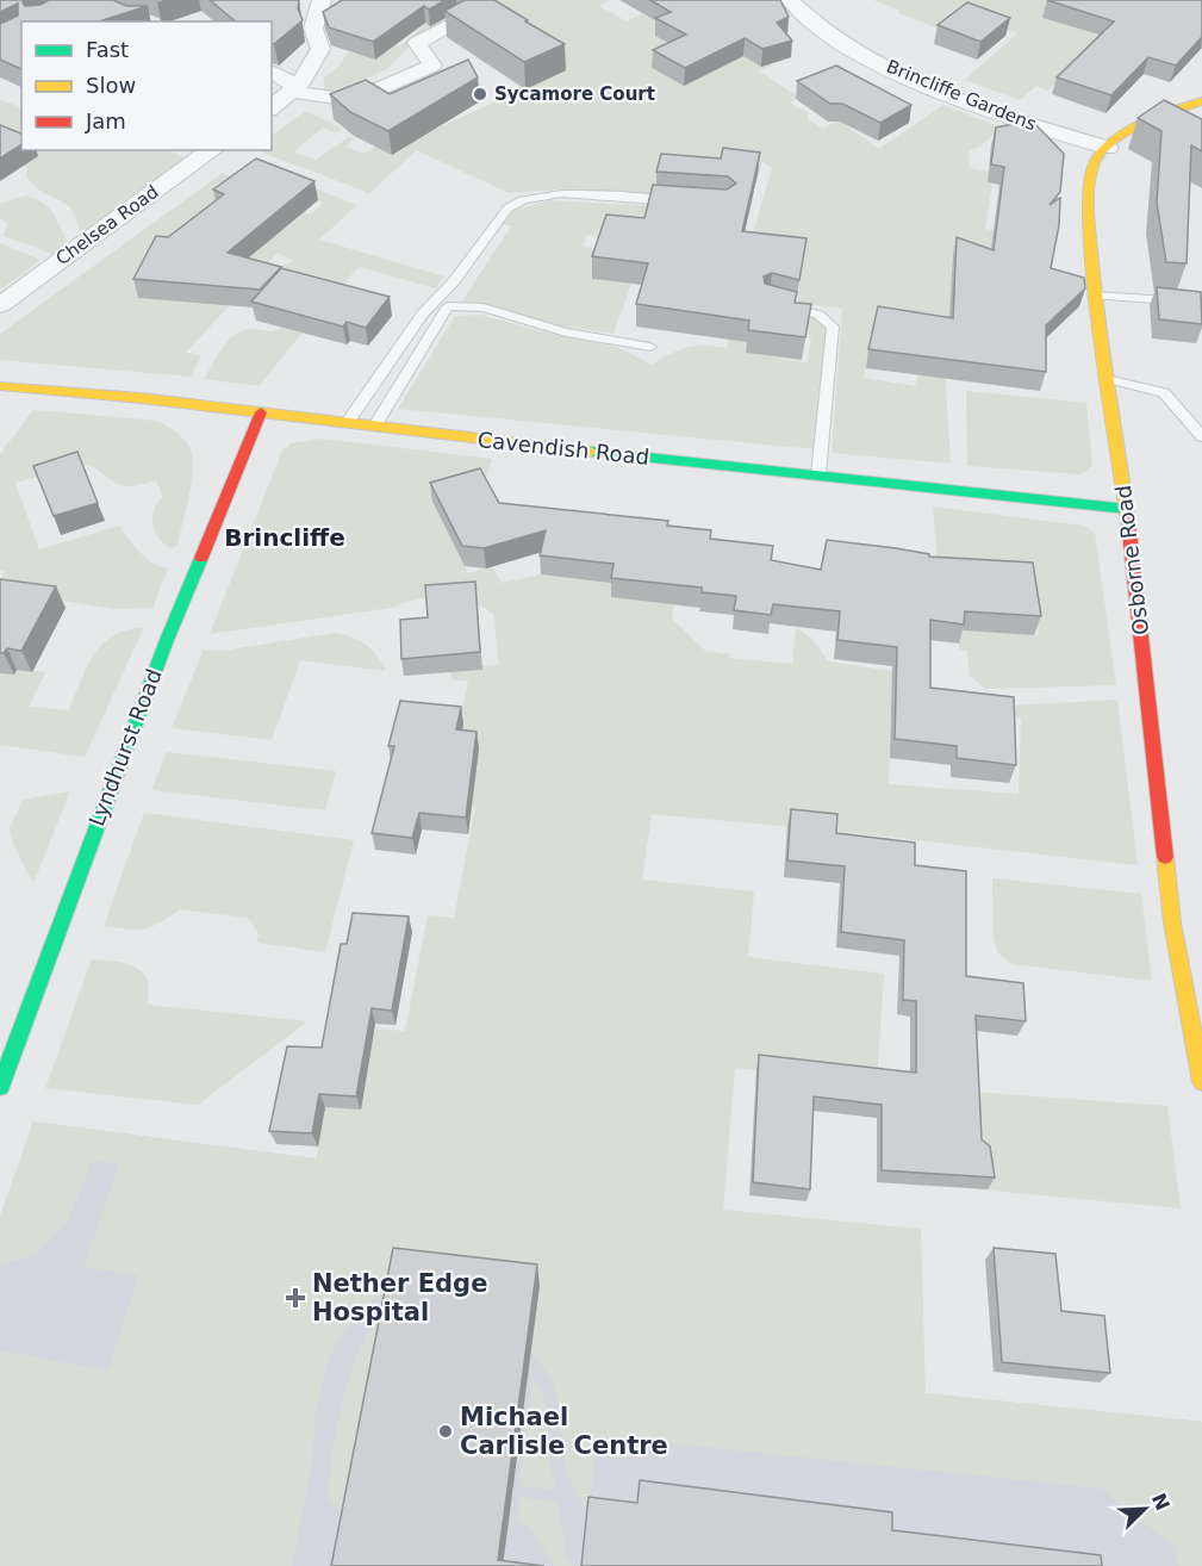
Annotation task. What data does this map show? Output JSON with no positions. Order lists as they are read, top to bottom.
{
  "streets": {
    "street": [
      "Brincliffe Gardens",
      "Chelsea Road",
      "Cavendish Road",
      "Osborne Road",
      "Lyndhurst Road"
    ]
  },
  "crossings": [
    ["Brincliffe Gardens", "Osborne Road"],
    ["Cavendish Road", "Osborne Road"],
    ["Cavendish Road", "Lyndhurst Road"]
  ],
  "districts": ["Brincliffe"],
  "places": {
    "other": ["Sycamore Court", "Michael Carlisle Centre"],
    "health": ["Nether Edge Hospital"]
  },
  "legend": ["Fast", "Slow", "Jam"],
  "north": "top right"
}
